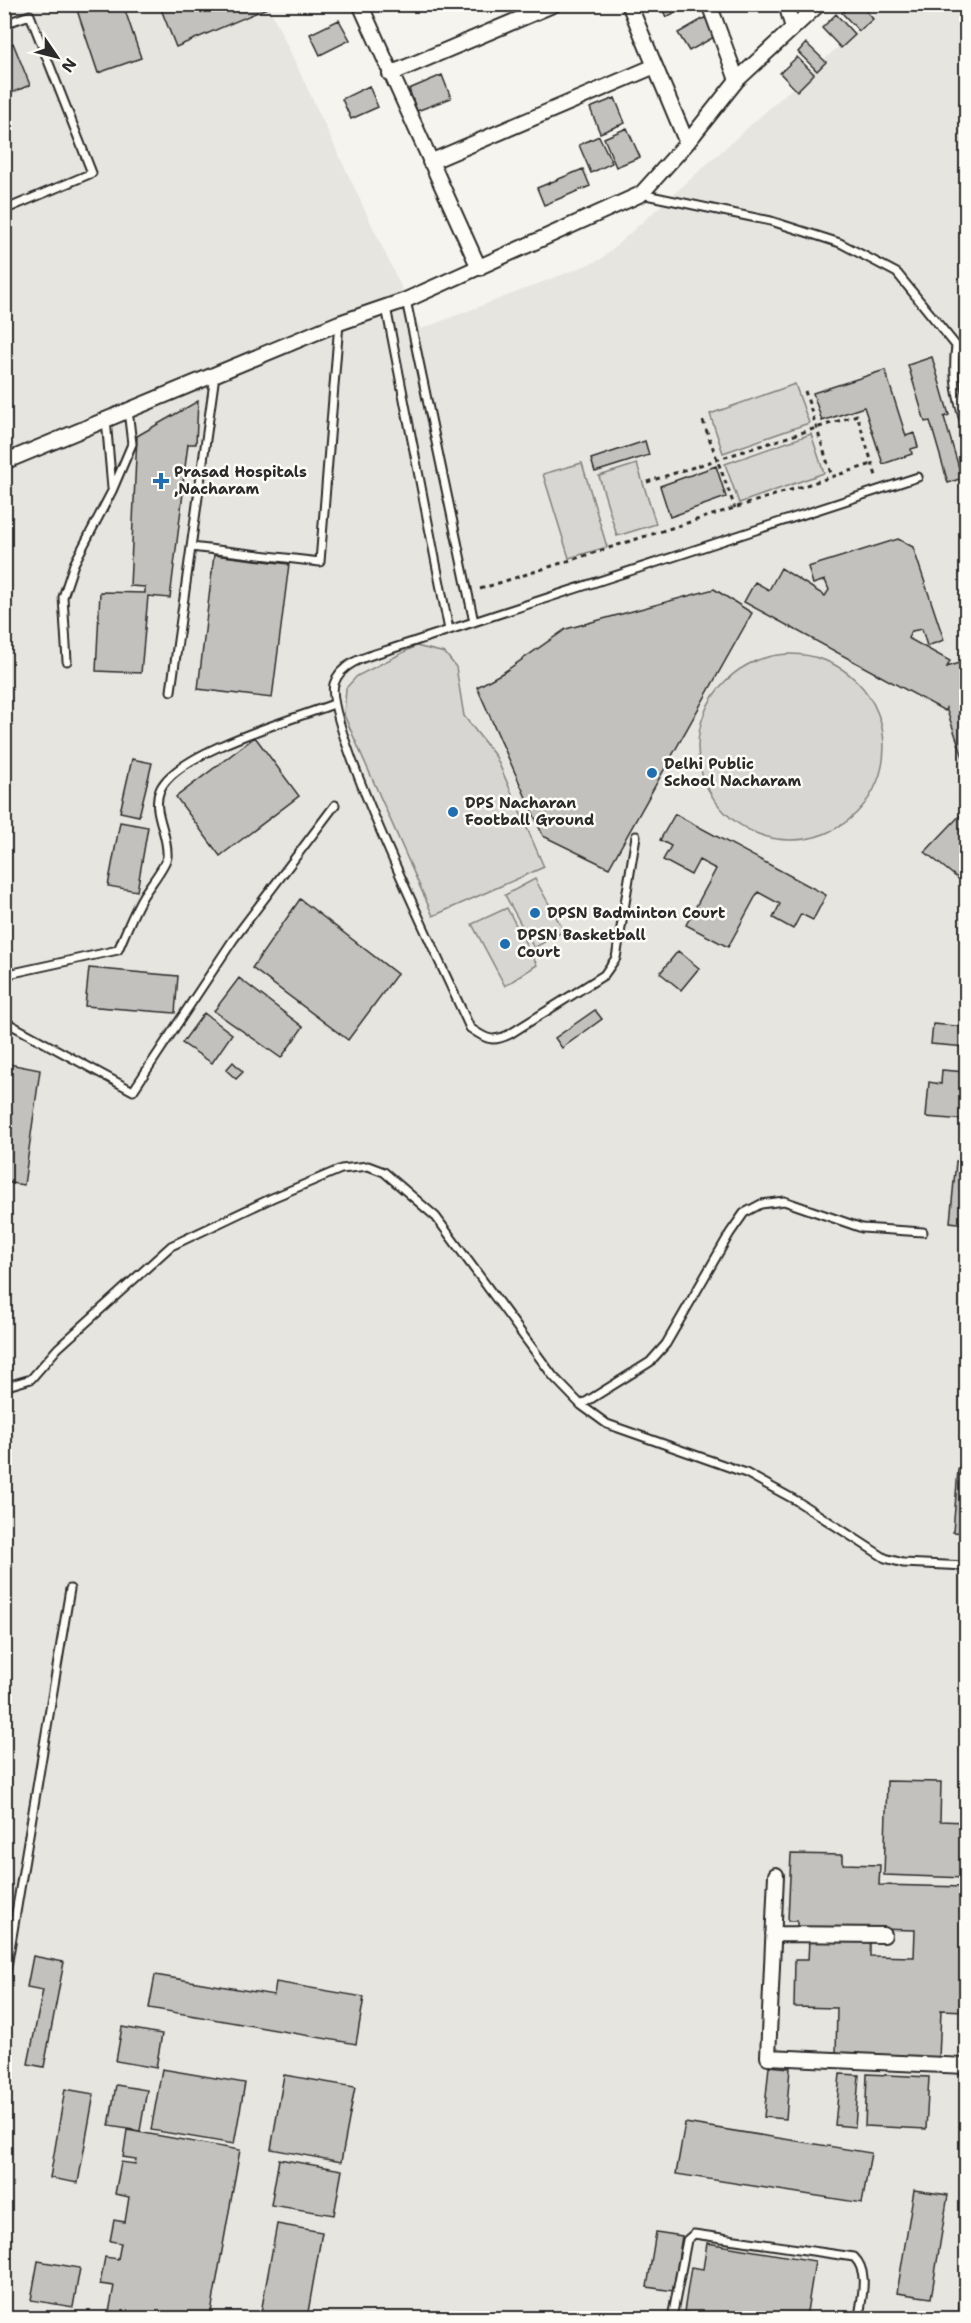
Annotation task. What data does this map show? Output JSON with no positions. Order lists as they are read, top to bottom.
{
  "places": {
    "health": ["Prasad Hospitals ,Nacharam"],
    "other": [
      "Delhi Public School Nacharam",
      "DPS Nacharan Football Ground",
      "DPSN Badminton Court",
      "DPSN Basketball Court"
    ]
  },
  "north": "bottom right"
}
